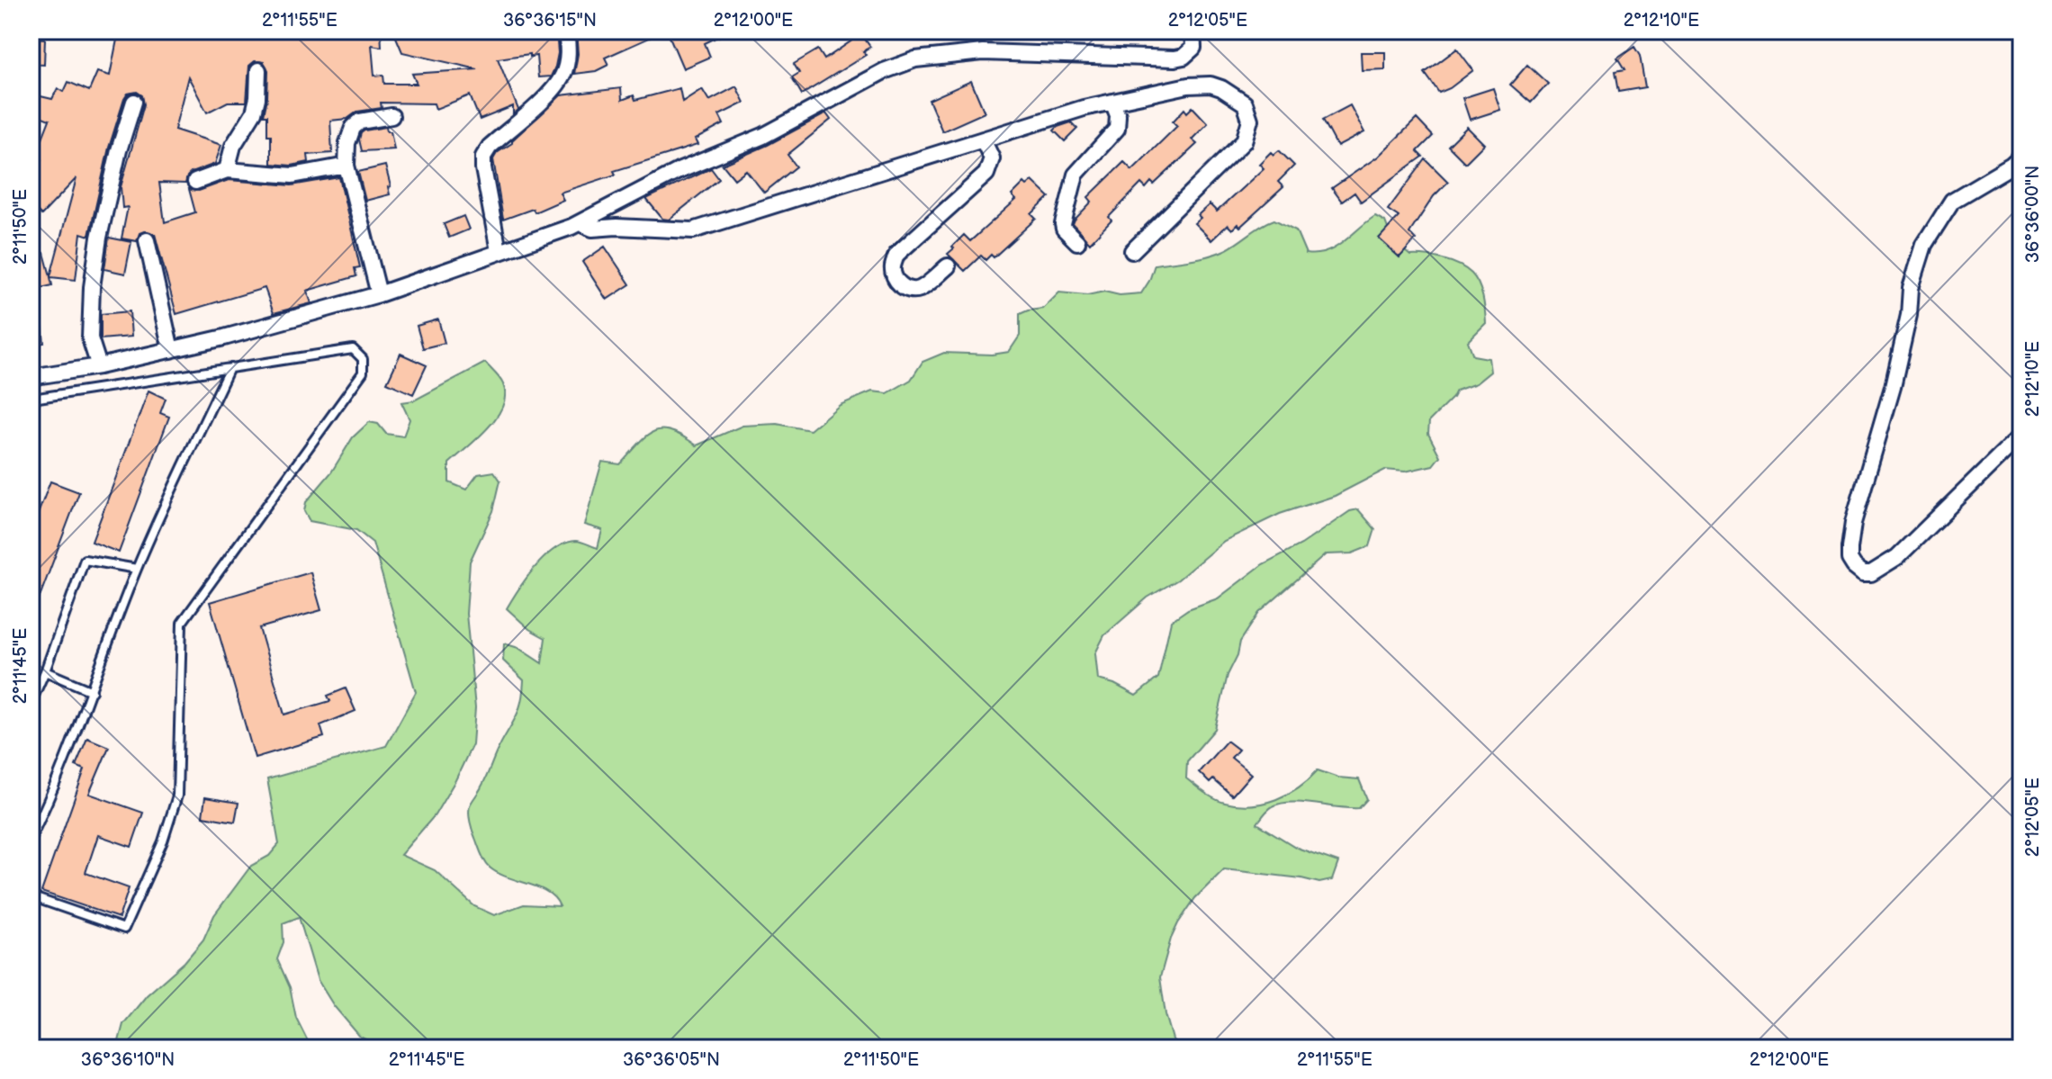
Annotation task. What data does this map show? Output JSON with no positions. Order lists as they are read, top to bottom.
{
  "coordinates": [
    "2°11'55\"E",
    "36°36'15\"N",
    "2°12'00\"E",
    "2°12'05\"E",
    "2°12'10\"E",
    "36°36'00\"N",
    "2°11'50\"E",
    "2°11'45\"E",
    "36°36'10\"N",
    "36°36'05\"N"
  ]
}
